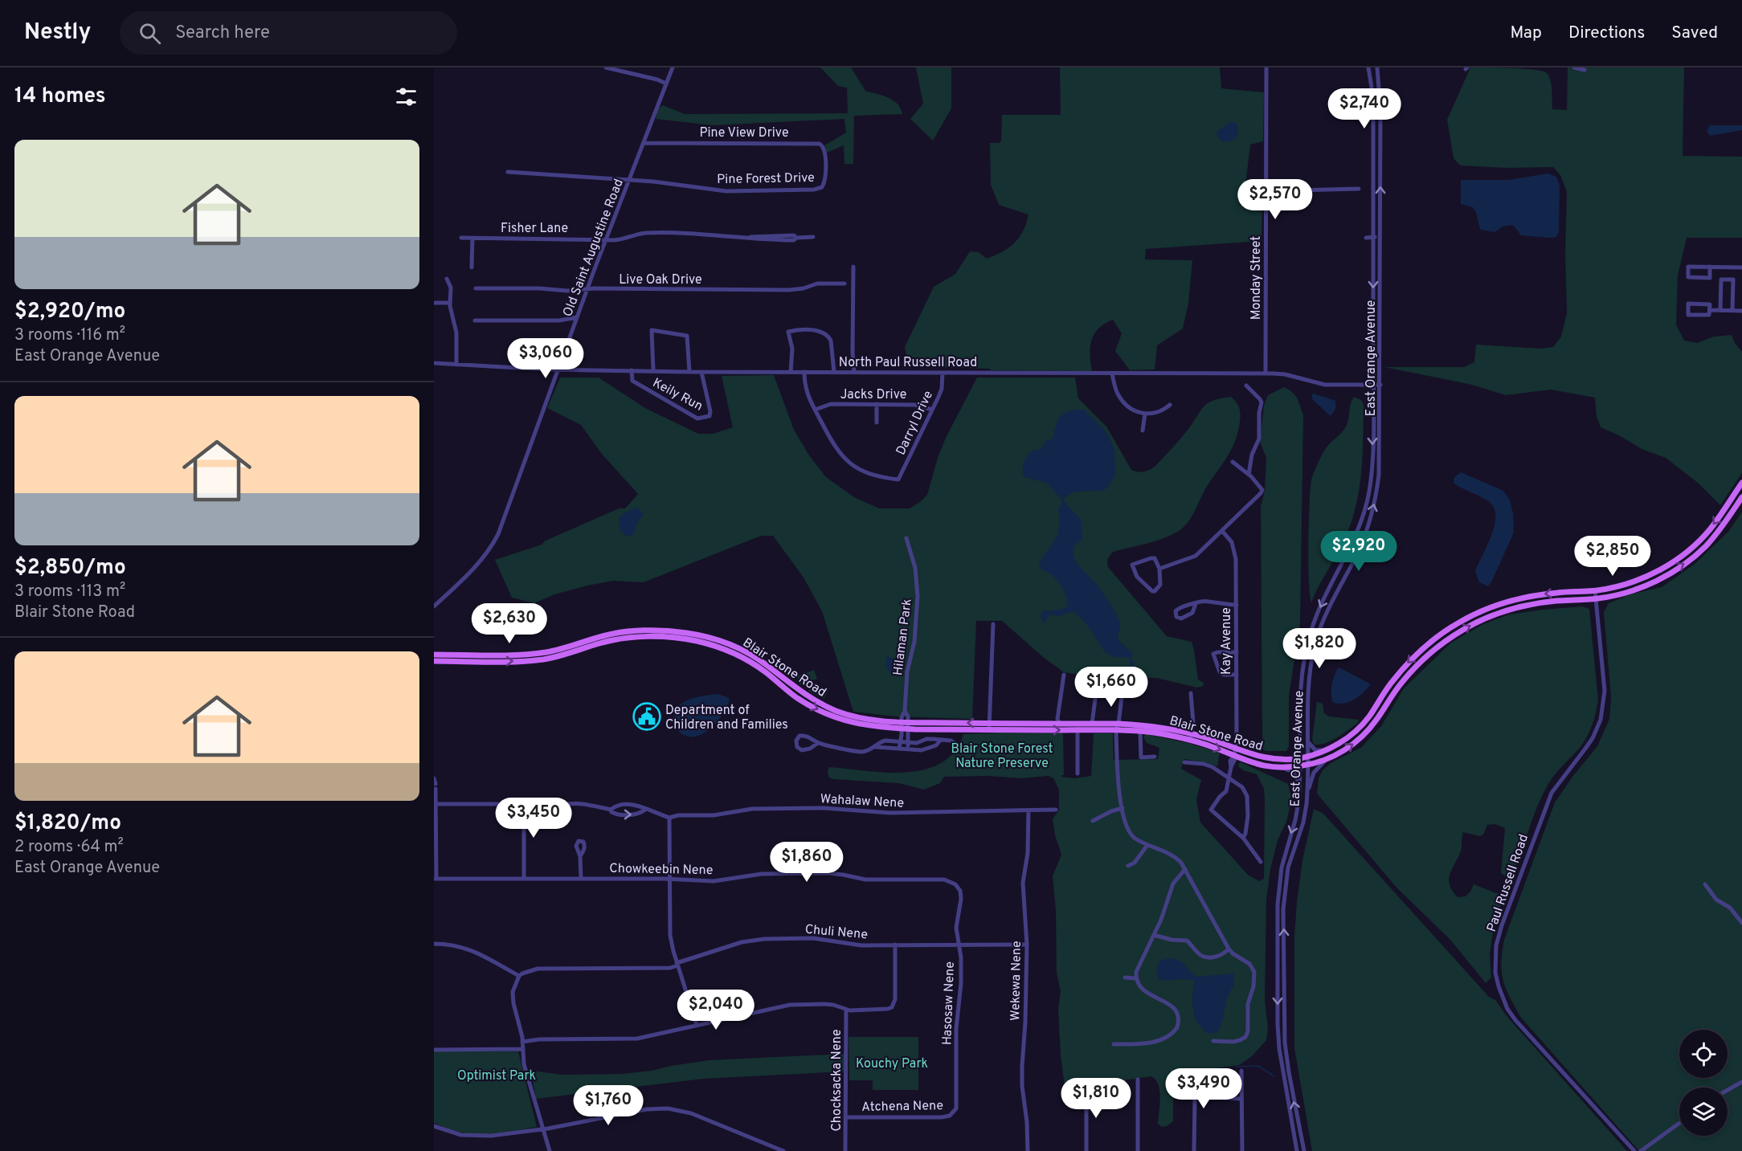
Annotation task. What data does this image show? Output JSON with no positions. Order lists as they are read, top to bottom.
{
  "streets": {
    "main road": ["Blair Stone Road"],
    "street": [
      "Pine View Drive",
      "Pine Forest Drive",
      "Fisher Lane",
      "Old Saint Augustine Road",
      "Monday Street",
      "Live Oak Drive",
      "East Orange Avenue",
      "North Paul Russell Road",
      "Keily Run",
      "Jacks Drive",
      "Darryl Drive",
      "Hilaman Park",
      "Kay Avenue",
      "Wahalaw Nene",
      "Chowkeebin Nene",
      "Paul Russell Road",
      "Chuli Nene",
      "Wekewa Nene",
      "Hasosaw Nene",
      "Chocksacka Nene",
      "Atchena Nene"
    ]
  },
  "crossings": [
    ["Pine View Drive", "Pine Forest Drive"],
    ["Pine View Drive", "Old Saint Augustine Road"],
    ["Pine Forest Drive", "Old Saint Augustine Road"],
    ["Fisher Lane", "Old Saint Augustine Road"],
    ["Old Saint Augustine Road", "Live Oak Drive"],
    ["Old Saint Augustine Road", "North Paul Russell Road"],
    ["Monday Street", "North Paul Russell Road"],
    ["East Orange Avenue", "North Paul Russell Road"],
    ["East Orange Avenue", "Blair Stone Road"],
    ["North Paul Russell Road", "Keily Run"],
    ["North Paul Russell Road", "Darryl Drive"],
    ["Jacks Drive", "Darryl Drive"],
    ["Hilaman Park", "Blair Stone Road"],
    ["Kay Avenue", "Blair Stone Road"],
    ["Blair Stone Road", "Paul Russell Road"],
    ["Wahalaw Nene", "Wekewa Nene"],
    ["Chowkeebin Nene", "Hasosaw Nene"],
    ["Chuli Nene", "Wekewa Nene"],
    ["Chuli Nene", "Hasosaw Nene"],
    ["Hasosaw Nene", "Atchena Nene"],
    ["Chocksacka Nene", "Atchena Nene"]
  ],
  "parks": ["Blair Stone Forest Nature Preserve", "Kouchy Park", "Optimist Park"],
  "places": {
    "public building": ["Department of Children and Families"]
  },
  "page": {
    "header": "Nestly",
    "search": "Search here",
    "nav": ["Map", "Directions", "Saved"],
    "heading": "14 homes",
    "price": [
      "$2,740",
      "$2,570",
      "$3,060",
      "$2,920",
      "$2,850",
      "$2,630",
      "$1,820",
      "$1,660",
      "$3,450",
      "$1,860",
      "$2,040",
      "$3,490",
      "$1,810",
      "$1,760"
    ],
    "list": [
      {
        "name": "$2,920/mo",
        "note": "3 rooms · 116 m² · East Orange Avenue"
      },
      {
        "name": "$2,850/mo",
        "note": "3 rooms · 113 m² · Blair Stone Road"
      },
      {
        "name": "$1,820/mo",
        "note": "2 rooms · 64 m² · East Orange Avenue"
      }
    ]
  }
}
